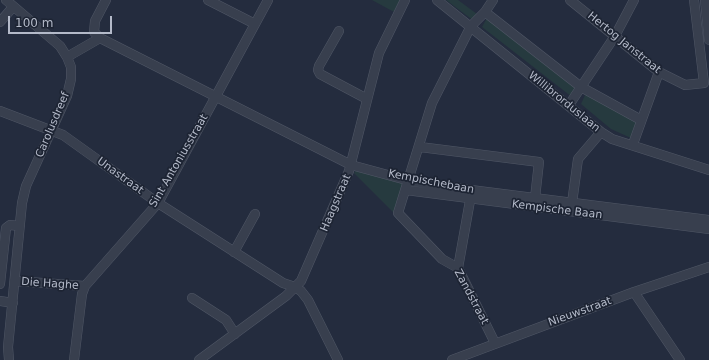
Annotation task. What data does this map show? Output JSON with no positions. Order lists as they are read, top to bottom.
{
  "streets": {
    "street": [
      "Hertog Janstraat",
      "Willibrorduslaan",
      "Carolusdreef",
      "Sint Antoniusstraat",
      "Unastraat",
      "Kempischebaan",
      "Haagstraat",
      "Kempische Baan",
      "Die Haghe",
      "Zandstraat",
      "Nieuwstraat"
    ]
  },
  "crossings": [
    ["Willibrorduslaan", "Zandstraat"],
    ["Carolusdreef", "Unastraat"],
    ["Carolusdreef", "Die Haghe"],
    ["Sint Antoniusstraat", "Unastraat"],
    ["Sint Antoniusstraat", "Kempischebaan"],
    ["Sint Antoniusstraat", "Die Haghe"],
    ["Unastraat", "Haagstraat"],
    ["Kempischebaan", "Haagstraat"],
    ["Kempischebaan", "Kempische Baan"],
    ["Kempischebaan", "Zandstraat"],
    ["Kempische Baan", "Zandstraat"],
    ["Zandstraat", "Nieuwstraat"]
  ],
  "scale_bar": "100 m"
}
